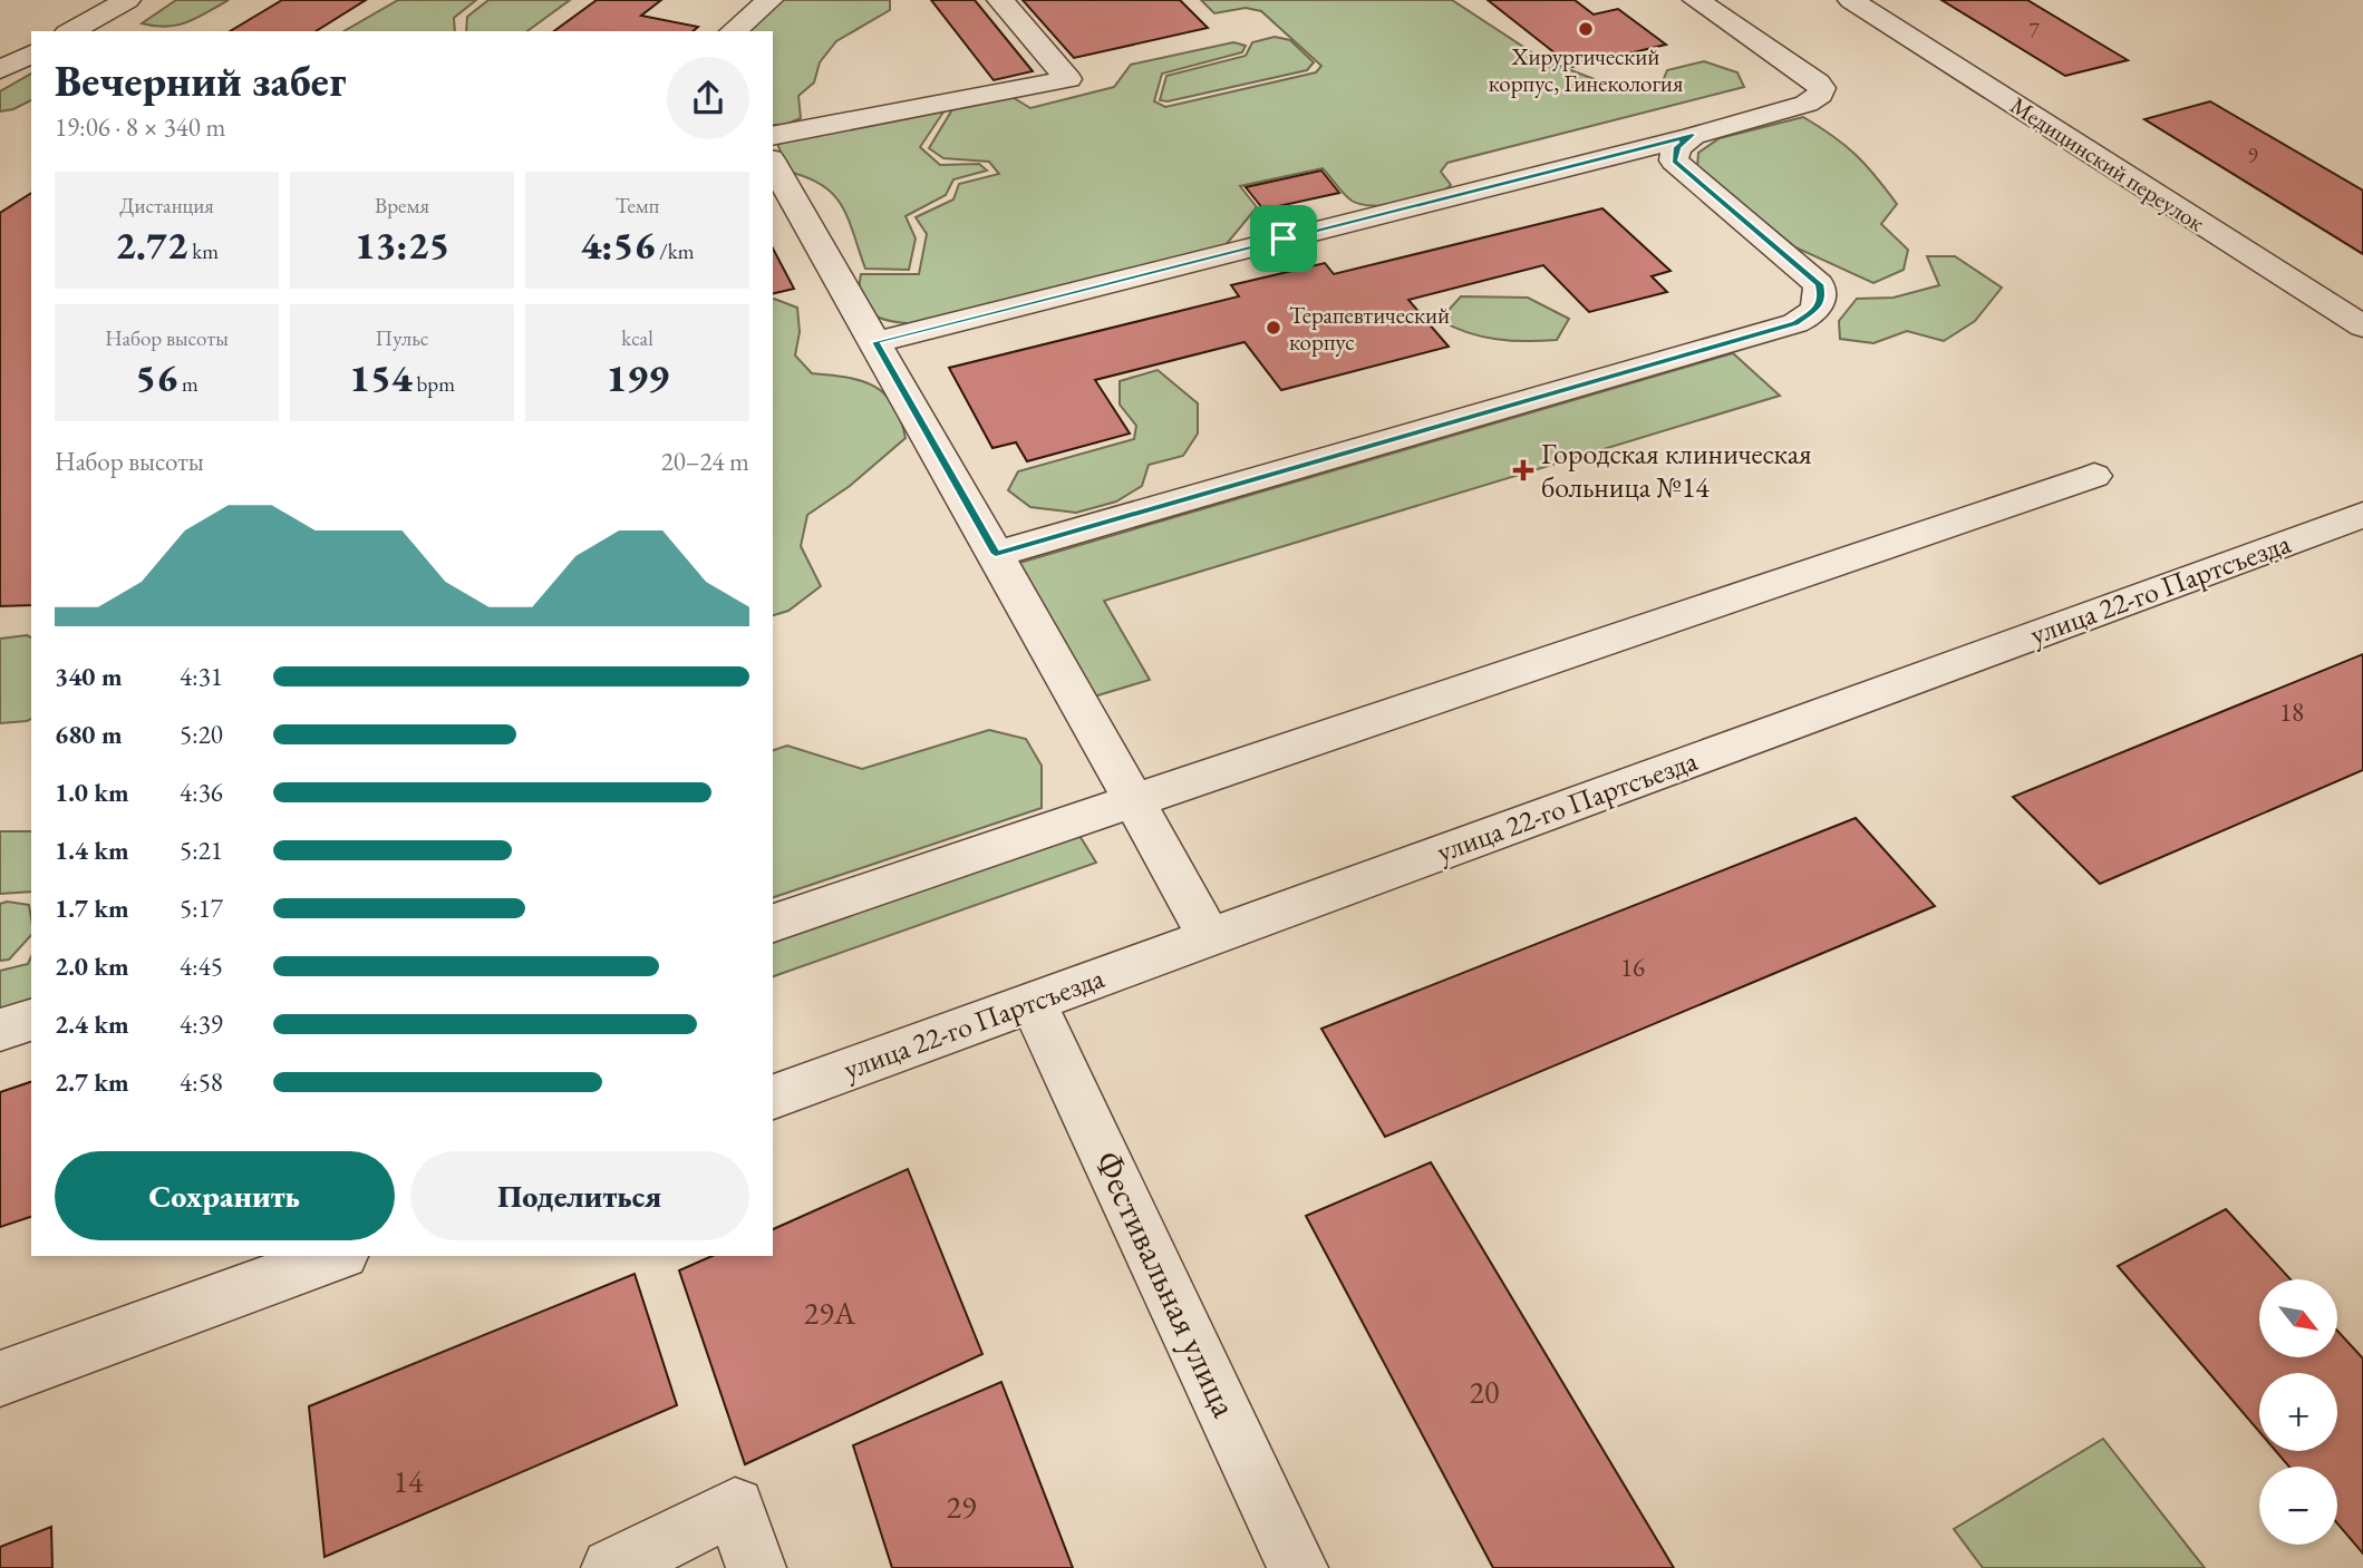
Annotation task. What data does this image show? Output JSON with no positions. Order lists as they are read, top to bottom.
{
  "streets": {
    "street": ["Медицинский переулок", "улица 22-го Партсъезда", "Фестивальная улица"]
  },
  "crossings": [
    ["улица 22-го Партсъезда", "Фестивальная улица"]
  ],
  "places": {
    "other": ["Хирургический корпус, Гинекология", "Терапевтический корпус"],
    "health": ["Городская клиническая больница №14"]
  },
  "house_numbers": [
    "7",
    "9",
    "18",
    "16",
    "29А",
    "20",
    "14",
    "29"
  ],
  "north": "bottom right",
  "page": {
    "heading": ["Вечерний забег", "19:06 · 8 × 340 m"],
    "stats": [
      ["Дистанция", "2.72 km"],
      ["Время", "13:25"],
      ["Темп", "4:56 /km"],
      ["Набор высоты", "56 m"],
      ["Пульс", "154 bpm"],
      ["kcal", "199"]
    ],
    "chart": ["Набор высоты", "20–24 m"],
    "list": [
      {
        "name": "340 m",
        "note": "4:31"
      },
      {
        "name": "680 m",
        "note": "5:20"
      },
      {
        "name": "1.0 km",
        "note": "4:36"
      },
      {
        "name": "1.4 km",
        "note": "5:21"
      },
      {
        "name": "1.7 km",
        "note": "5:17"
      },
      {
        "name": "2.0 km",
        "note": "4:45"
      },
      {
        "name": "2.4 km",
        "note": "4:39"
      },
      {
        "name": "2.7 km",
        "note": "4:58"
      }
    ],
    "buttons": ["Сохранить", "Поделиться"],
    "map_buttons": ["+", "−"]
  }
}
